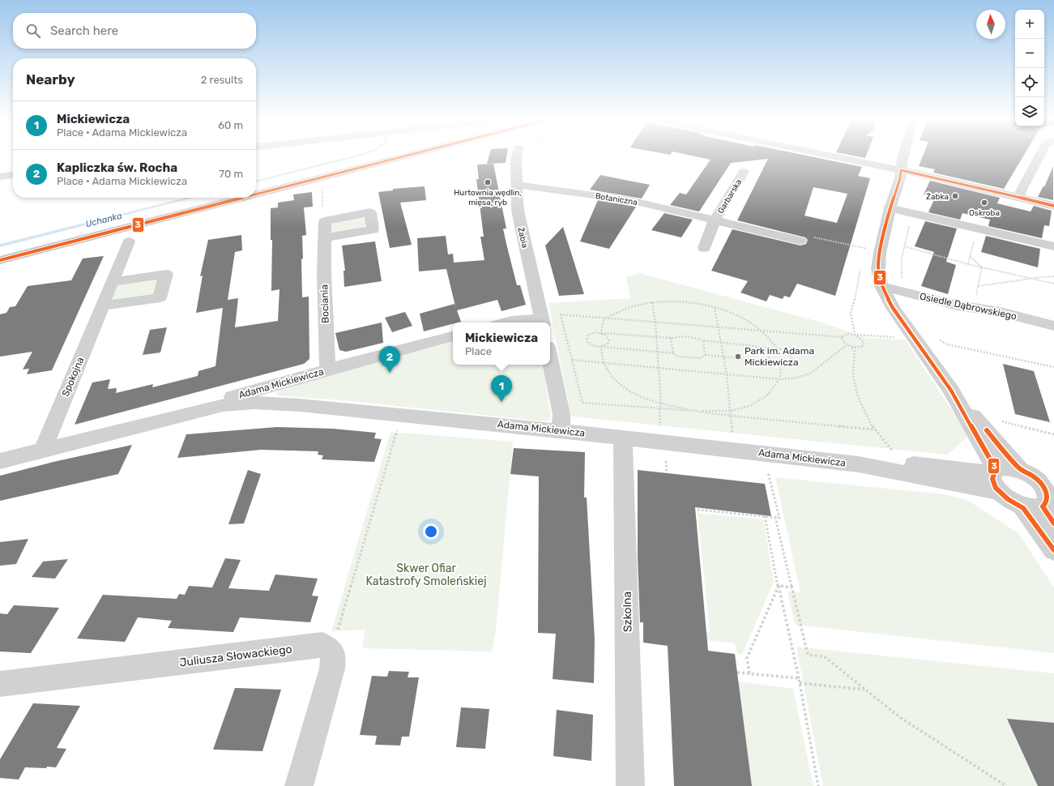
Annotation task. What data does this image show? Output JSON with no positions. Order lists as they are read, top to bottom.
{
  "streets": {
    "street": [
      "Garbarska",
      "Botaniczna",
      "Żabia",
      "Bociania",
      "Osiedle Dąbrowskiego",
      "Spokojna",
      "Adama Mickiewicza",
      "Szkolna",
      "Juliusza Słowackiego"
    ]
  },
  "crossings": [
    ["Garbarska", "Botaniczna"],
    ["Botaniczna", "Żabia"],
    ["Bociania", "Adama Mickiewicza"],
    ["Spokojna", "Adama Mickiewicza"],
    ["Adama Mickiewicza", "Szkolna"]
  ],
  "water": ["Uchanka"],
  "parks": ["Skwer Ofiar Katastrofy Smoleńskiej"],
  "places": [
    "Hurtownia wędlin, mięsa, ryb",
    "Żabka",
    "Oskroba",
    "Park im. Adama Mickiewicza"
  ],
  "lines": ["transit line 3"],
  "north": "top",
  "page": {
    "map_buttons": ["+", "−"],
    "search": "Search here",
    "heading": ["Nearby", "2 results"],
    "list": [
      {
        "mark": "1",
        "name": "Mickiewicza",
        "note": "Place · Adama Mickiewicza",
        "value": "60 m"
      },
      {
        "mark": "2",
        "name": "Kapliczka św. Rocha",
        "note": "Place · Adama Mickiewicza",
        "value": "70 m"
      }
    ],
    "popup": ["Mickiewicza", "Place"],
    "pins": ["2", "1"]
  }
}
